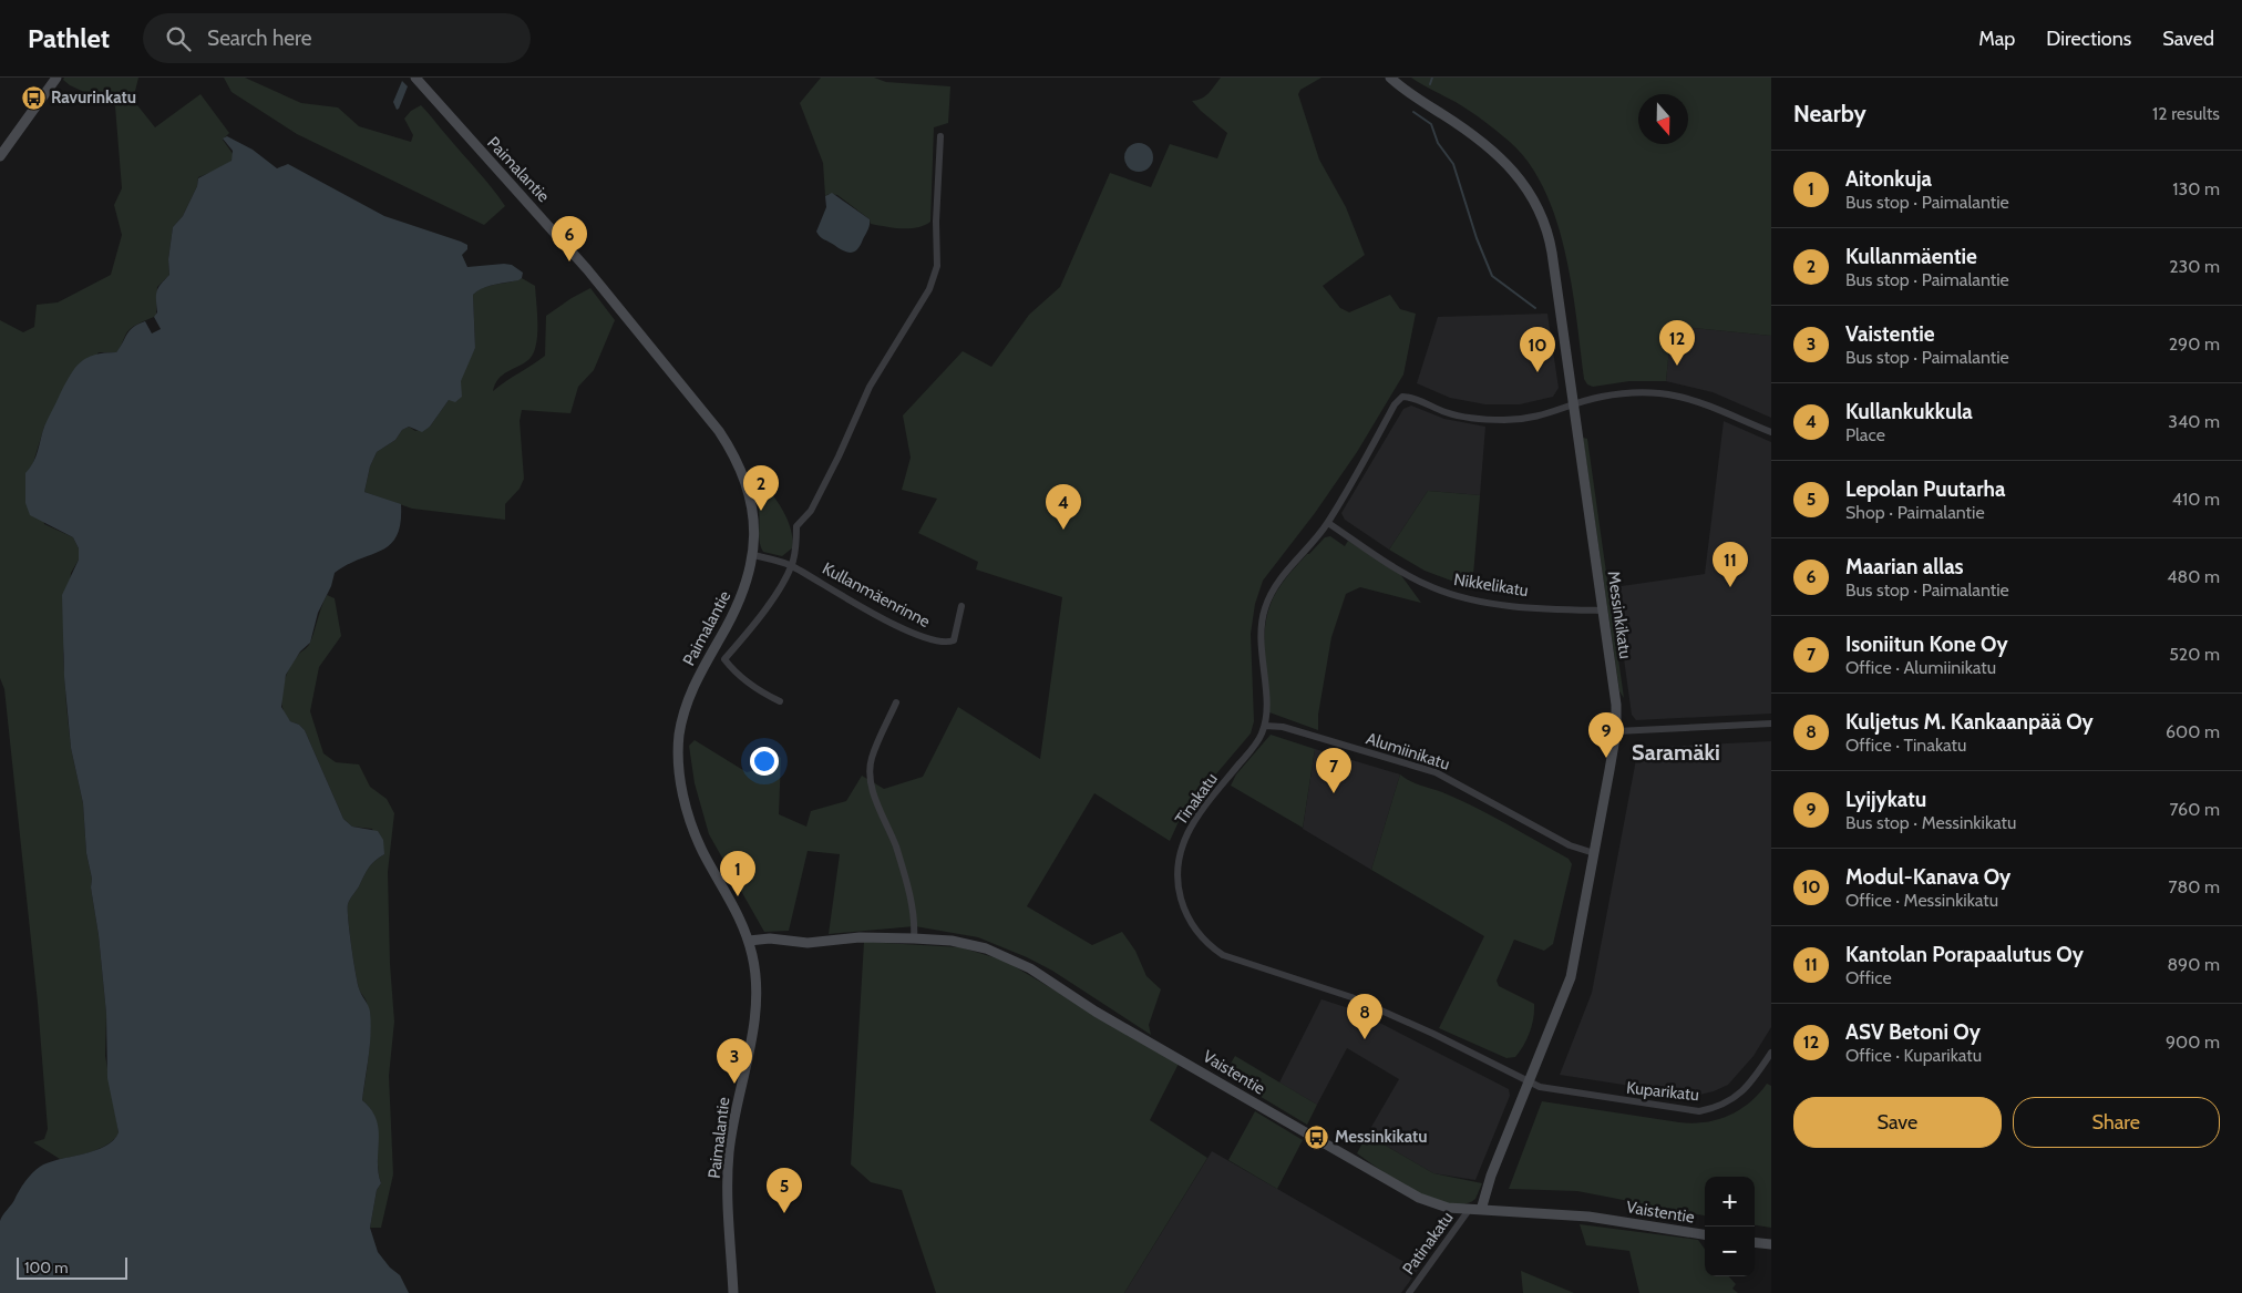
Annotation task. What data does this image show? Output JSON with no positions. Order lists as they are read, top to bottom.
{
  "streets": {
    "street": [
      "Paimalantie",
      "Nikkelikatu",
      "Kullanmäenrinne",
      "Messinkikatu",
      "Alumiinikatu",
      "Tinakatu",
      "Vaistentie",
      "Kuparikatu",
      "Patinakatu"
    ]
  },
  "crossings": [
    ["Paimalantie", "Kullanmäenrinne"],
    ["Paimalantie", "Vaistentie"],
    ["Nikkelikatu", "Messinkikatu"],
    ["Nikkelikatu", "Tinakatu"],
    ["Messinkikatu", "Alumiinikatu"],
    ["Messinkikatu", "Tinakatu"],
    ["Messinkikatu", "Vaistentie"],
    ["Messinkikatu", "Kuparikatu"],
    ["Alumiinikatu", "Tinakatu"],
    ["Tinakatu", "Kuparikatu"],
    ["Vaistentie", "Patinakatu"]
  ],
  "districts": ["Saramäki"],
  "places": {
    "bus stop": ["Ravurinkatu", "Messinkikatu"]
  },
  "scale_bar": "100 m",
  "north": "bottom",
  "page": {
    "header": "Pathlet",
    "search": "Search here",
    "nav": ["Map", "Directions", "Saved"],
    "heading": ["Nearby", "12 results"],
    "list": [
      {
        "mark": "1",
        "name": "Aitonkuja",
        "note": "Bus stop · Paimalantie",
        "value": "130 m"
      },
      {
        "mark": "2",
        "name": "Kullanmäentie",
        "note": "Bus stop · Paimalantie",
        "value": "230 m"
      },
      {
        "mark": "3",
        "name": "Vaistentie",
        "note": "Bus stop · Paimalantie",
        "value": "290 m"
      },
      {
        "mark": "4",
        "name": "Kullankukkula",
        "note": "Place",
        "value": "340 m"
      },
      {
        "mark": "5",
        "name": "Lepolan Puutarha",
        "note": "Shop · Paimalantie",
        "value": "410 m"
      },
      {
        "mark": "6",
        "name": "Maarian allas",
        "note": "Bus stop · Paimalantie",
        "value": "480 m"
      },
      {
        "mark": "7",
        "name": "Isoniitun Kone Oy",
        "note": "Office · Alumiinikatu",
        "value": "520 m"
      },
      {
        "mark": "8",
        "name": "Kuljetus M. Kankaanpää Oy",
        "note": "Office · Tinakatu",
        "value": "600 m"
      },
      {
        "mark": "9",
        "name": "Lyijykatu",
        "note": "Bus stop · Messinkikatu",
        "value": "760 m"
      },
      {
        "mark": "10",
        "name": "Modul-Kanava Oy",
        "note": "Office · Messinkikatu",
        "value": "780 m"
      },
      {
        "mark": "11",
        "name": "Kantolan Porapaalutus Oy",
        "note": "Office",
        "value": "890 m"
      },
      {
        "mark": "12",
        "name": "ASV Betoni Oy",
        "note": "Office · Kuparikatu",
        "value": "900 m"
      }
    ],
    "pins": [
      "6",
      "12",
      "10",
      "2",
      "4",
      "11",
      "9",
      "7",
      "1",
      "8",
      "3",
      "5"
    ],
    "buttons": ["Save", "Share"],
    "map_buttons": ["+", "−"],
    "scale": "100 m"
  }
}
